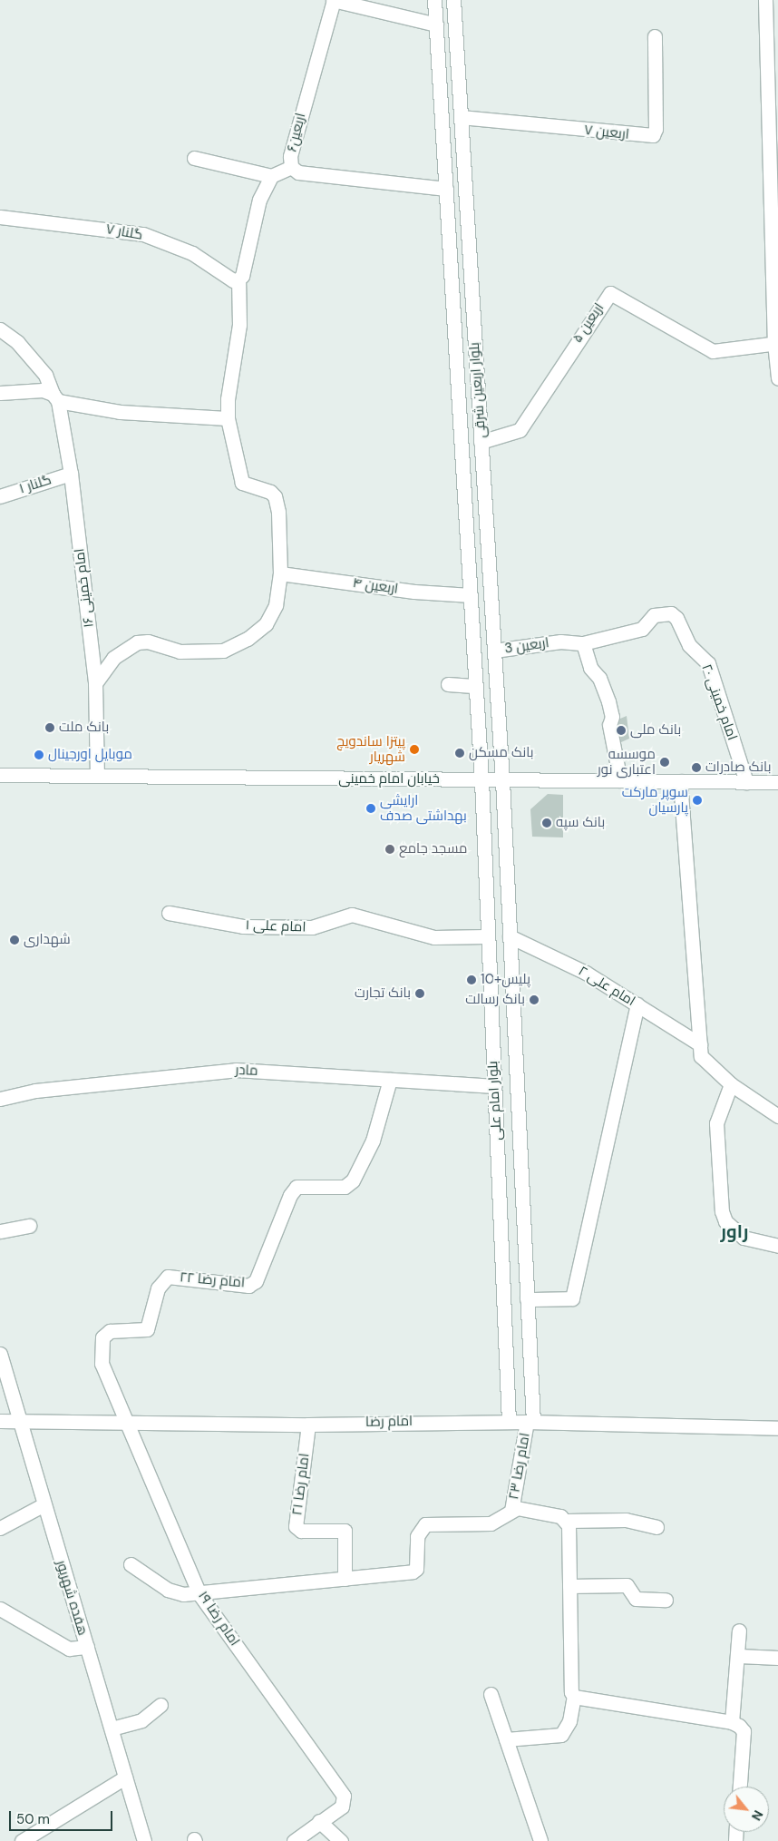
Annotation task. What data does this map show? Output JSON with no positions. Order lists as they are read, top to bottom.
{
  "streets": {
    "street": [
      "اربعین۶",
      "اربعین ۷",
      "گلنار ۷",
      "اربعین ۵",
      "بلوار اربعین شرقی",
      "گلنار ۱",
      "اربعین ۴",
      "امام خمینی ۱۶",
      "اربعین 3",
      "امام خمینی ۲۰",
      "خیابان امام خمینی",
      "امام علی ۱",
      "امام علی ۲",
      "مادر",
      "بلوار امام علی",
      "امام رضا ۲۲",
      "امام رضا",
      "امام رضا ۲۳",
      "امام رضا ۲۱",
      "هفده شهریور",
      "امام رضا ۱۹"
    ]
  },
  "crossings": [
    ["اربعین۶", "بلوار اربعین شرقی"],
    ["اربعین ۷", "بلوار اربعین شرقی"],
    ["اربعین ۵", "بلوار اربعین شرقی"],
    ["بلوار اربعین شرقی", "اربعین ۴"],
    ["بلوار اربعین شرقی", "اربعین 3"],
    ["بلوار اربعین شرقی", "خیابان امام خمینی"],
    ["بلوار اربعین شرقی", "بلوار امام علی"],
    ["گلنار ۱", "امام خمینی ۱۶"],
    ["امام خمینی ۱۶", "خیابان امام خمینی"],
    ["اربعین 3", "امام خمینی ۲۰"],
    ["امام خمینی ۲۰", "خیابان امام خمینی"],
    ["خیابان امام خمینی", "بلوار امام علی"],
    ["امام علی ۱", "بلوار امام علی"],
    ["امام علی ۲", "بلوار امام علی"],
    ["مادر", "بلوار امام علی"],
    ["مادر", "امام رضا ۲۲"],
    ["بلوار امام علی", "امام رضا"],
    ["بلوار امام علی", "امام رضا ۲۳"],
    ["امام رضا ۲۲", "امام رضا"],
    ["امام رضا ۲۲", "امام رضا ۱۹"],
    ["امام رضا", "امام رضا ۲۳"],
    ["امام رضا", "امام رضا ۲۱"],
    ["امام رضا", "هفده شهریور"],
    ["امام رضا", "امام رضا ۱۹"]
  ],
  "districts": ["راور"],
  "places": [
    "بانک ملت",
    "بانک ملی",
    "پیتزا ساندویچ شهریار",
    "بانک مسکن",
    "موبایل اورجینال",
    "موسسه اعتباری نور",
    "بانک صادرات",
    "سوپر مارکت پارسیان",
    "ارایشی بهداشتی صدف",
    "بانک سپه",
    "مسجد جامع",
    "شهداری",
    "پلیس+10",
    "بانک تجارت",
    "بانک رسالت"
  ],
  "scale_bar": "50 m",
  "north": "bottom right"
}
